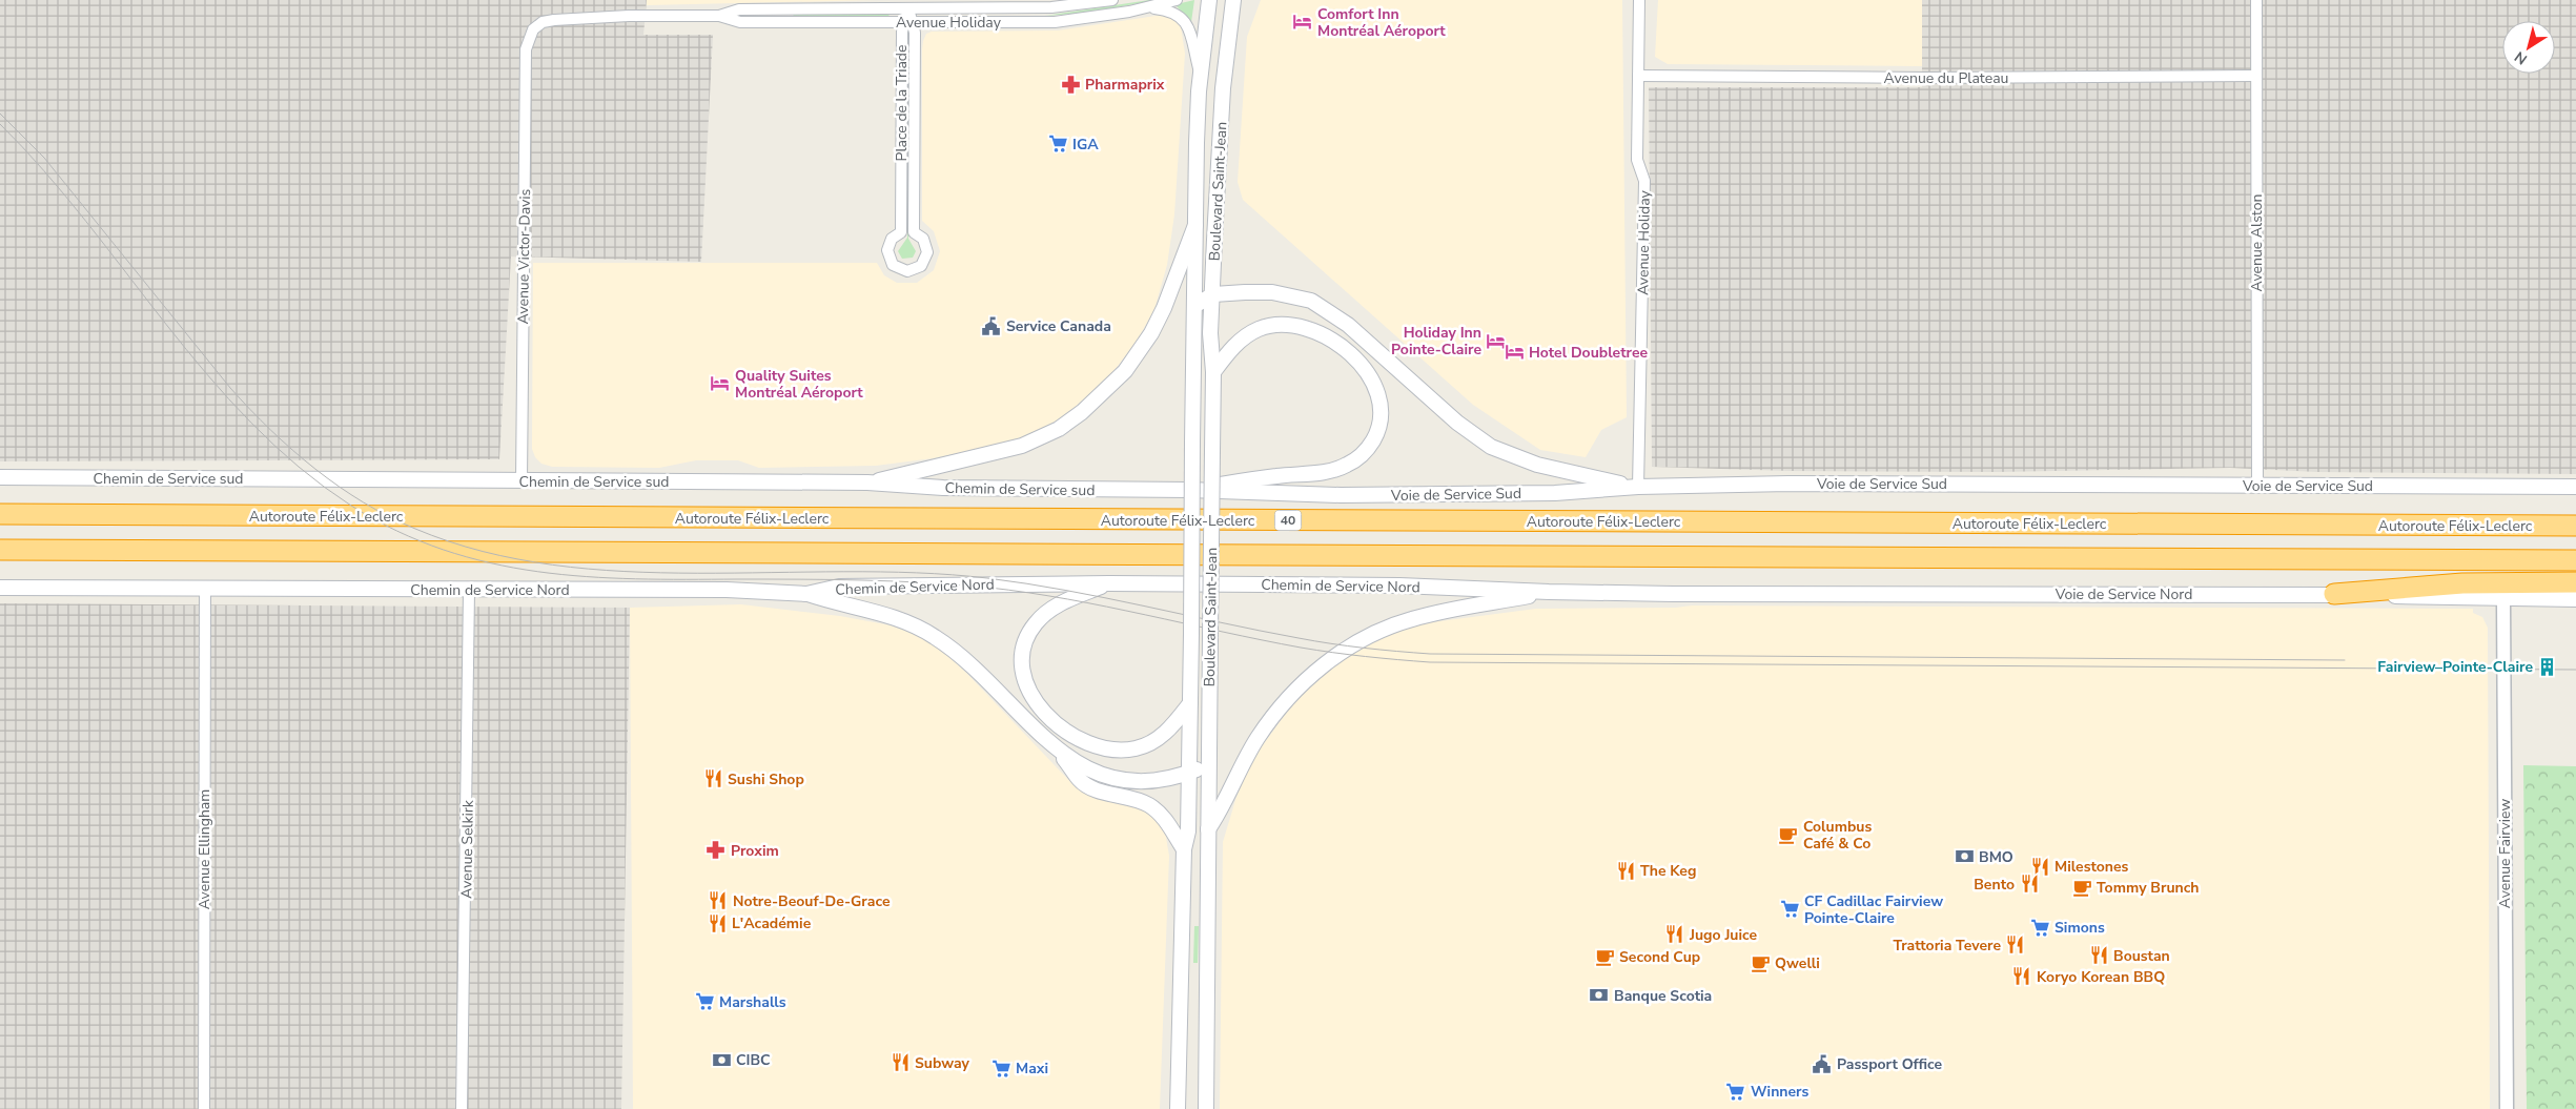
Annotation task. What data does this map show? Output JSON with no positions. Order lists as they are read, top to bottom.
{
  "streets": {
    "highway": ["Autoroute Félix-Leclerc", "40"],
    "main road": [
      "Boulevard Saint-Jean",
      "Chemin de Service sud",
      "Voie de Service Sud",
      "Chemin de Service Nord",
      "Voie de Service Nord"
    ],
    "street": [
      "Avenue Holiday",
      "Avenue du Plateau",
      "Place de la Triade",
      "Avenue Alston",
      "Avenue Victor-Davis",
      "Avenue Ellingham",
      "Avenue Selkirk",
      "Avenue Fairview"
    ]
  },
  "crossings": [
    ["Avenue Holiday", "Avenue du Plateau"],
    ["Avenue Holiday", "Place de la Triade"],
    ["Avenue Holiday", "Avenue Victor-Davis"],
    ["Avenue Holiday", "Voie de Service Sud"],
    ["Avenue du Plateau", "Avenue Alston"],
    ["Avenue Alston", "Voie de Service Sud"],
    ["Avenue Victor-Davis", "Chemin de Service sud"],
    ["Chemin de Service sud", "Voie de Service Sud"],
    ["Chemin de Service Nord", "Voie de Service Nord"],
    ["Chemin de Service Nord", "Avenue Ellingham"],
    ["Chemin de Service Nord", "Avenue Selkirk"],
    ["Voie de Service Nord", "Avenue Fairview"]
  ],
  "places": {
    "hotel": [
      "Comfort Inn Montréal Aéroport",
      "Holiday Inn Pointe-Claire",
      "Hotel Doubletree",
      "Quality Suites Montréal Aéroport"
    ],
    "pharmacy": ["Pharmaprix", "Proxim"],
    "supermarket": [
      "IGA",
      "CF Cadillac Fairview Pointe-Claire",
      "Simons",
      "Marshalls",
      "Maxi",
      "Winners"
    ],
    "public building": ["Service Canada", "Passport Office"],
    "building": ["Fairview–Pointe-Claire"],
    "restaurant": [
      "Sushi Shop",
      "Milestones",
      "The Keg",
      "Bento",
      "Notre-Beouf-De-Grace",
      "L'Académie",
      "Jugo Juice",
      "Trattoria Tevere",
      "Boustan",
      "Koryo Korean BBQ",
      "Subway"
    ],
    "cafe": [
      "Columbus Café & Co",
      "Tommy Brunch",
      "Second Cup",
      "Qwelli"
    ],
    "bank": ["BMO", "Banque Scotia", "CIBC"]
  },
  "north": "bottom left"
}
